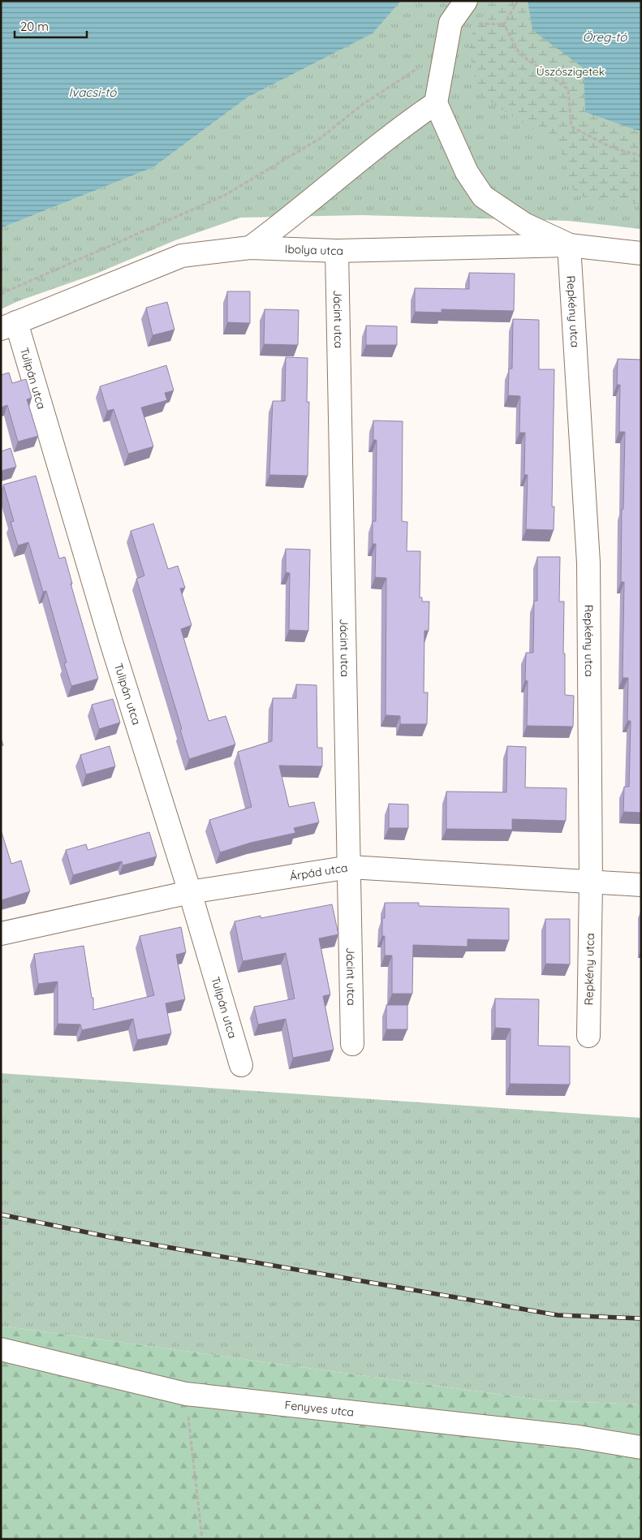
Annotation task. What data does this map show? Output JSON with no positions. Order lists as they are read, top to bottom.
{
  "streets": {
    "street": [
      "Ibolya utca",
      "Repkény utca",
      "Jácint utca",
      "Tulipán utca",
      "Árpád utca",
      "Fenyves utca"
    ]
  },
  "crossings": [
    ["Ibolya utca", "Repkény utca"],
    ["Ibolya utca", "Jácint utca"],
    ["Ibolya utca", "Tulipán utca"],
    ["Repkény utca", "Árpád utca"],
    ["Jácint utca", "Árpád utca"],
    ["Tulipán utca", "Árpád utca"]
  ],
  "water": ["Öreg-tó", "Ivacsi-tó"],
  "parks": ["Úszószigetek"],
  "scale_bar": "20 m"
}
